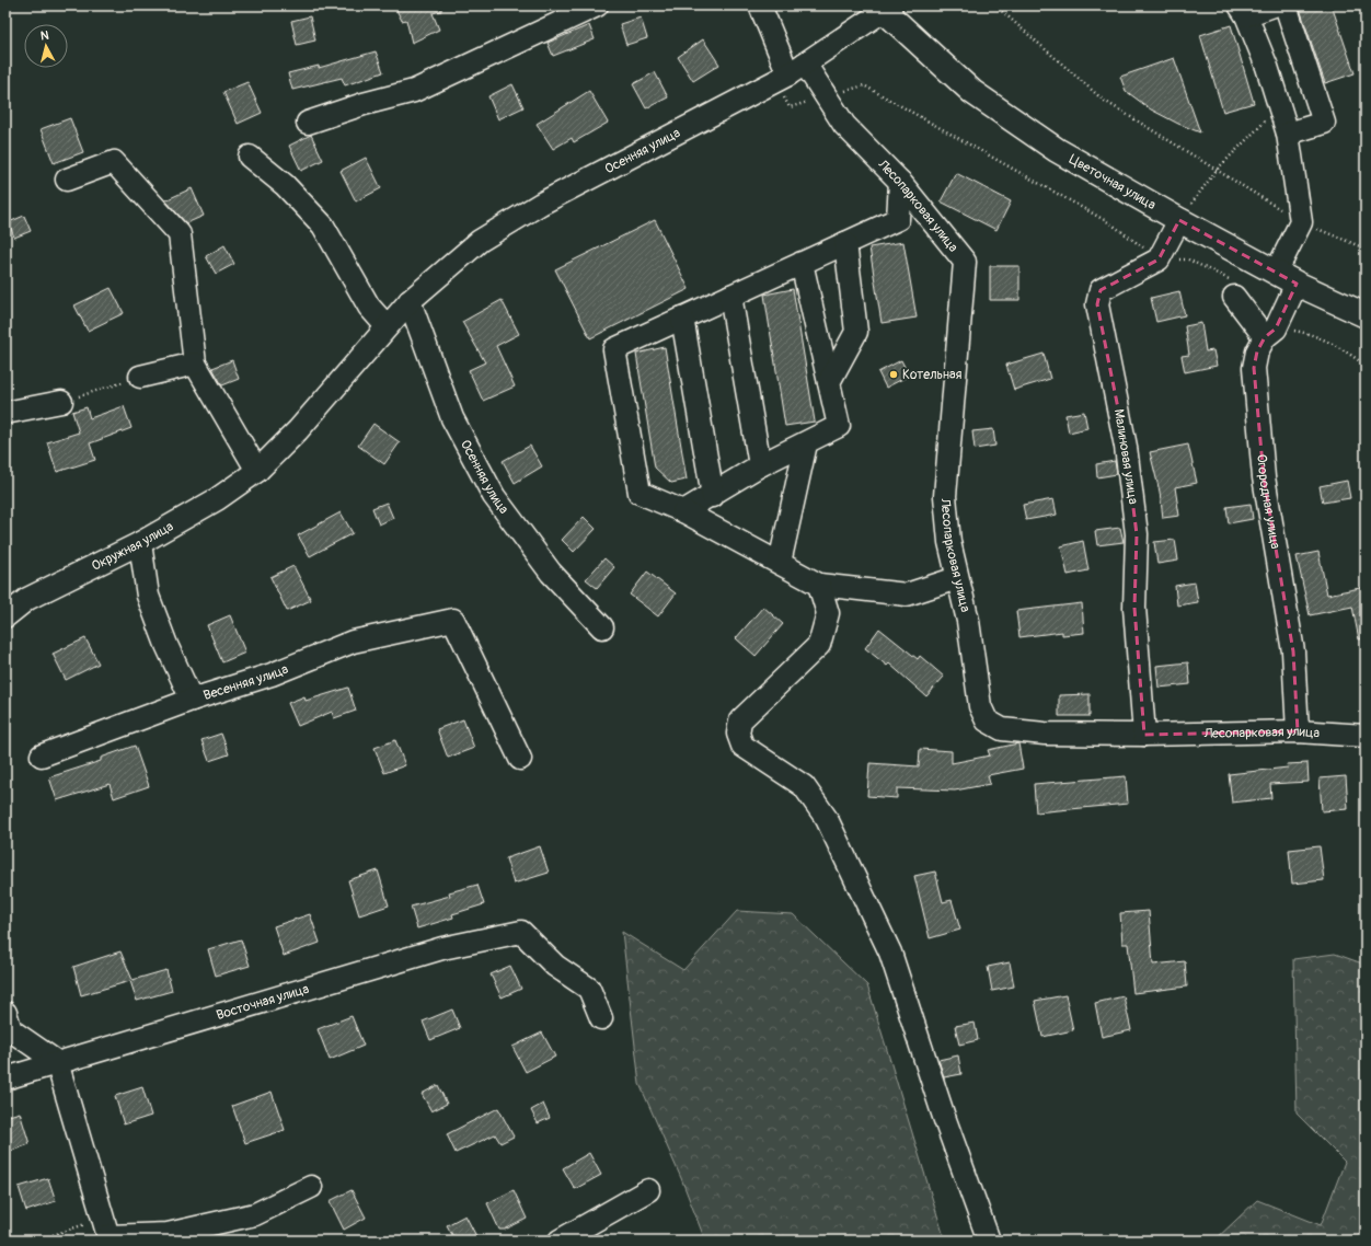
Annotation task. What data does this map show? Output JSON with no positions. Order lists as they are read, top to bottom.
{
  "streets": {
    "main road": ["Цветочная улица"],
    "street": [
      "Осенняя улица",
      "Лесопарковая улица",
      "Малиновая улица",
      "Огородная улица",
      "Окружная улица",
      "Весенняя улица",
      "Восточная улица"
    ]
  },
  "crossings": [
    ["Осенняя улица", "Цветочная улица"],
    ["Осенняя улица", "Лесопарковая улица"],
    ["Осенняя улица", "Окружная улица"],
    ["Цветочная улица", "Огородная улица"],
    ["Лесопарковая улица", "Малиновая улица"],
    ["Лесопарковая улица", "Огородная улица"]
  ],
  "places": ["Котельная"],
  "north": "top"
}
